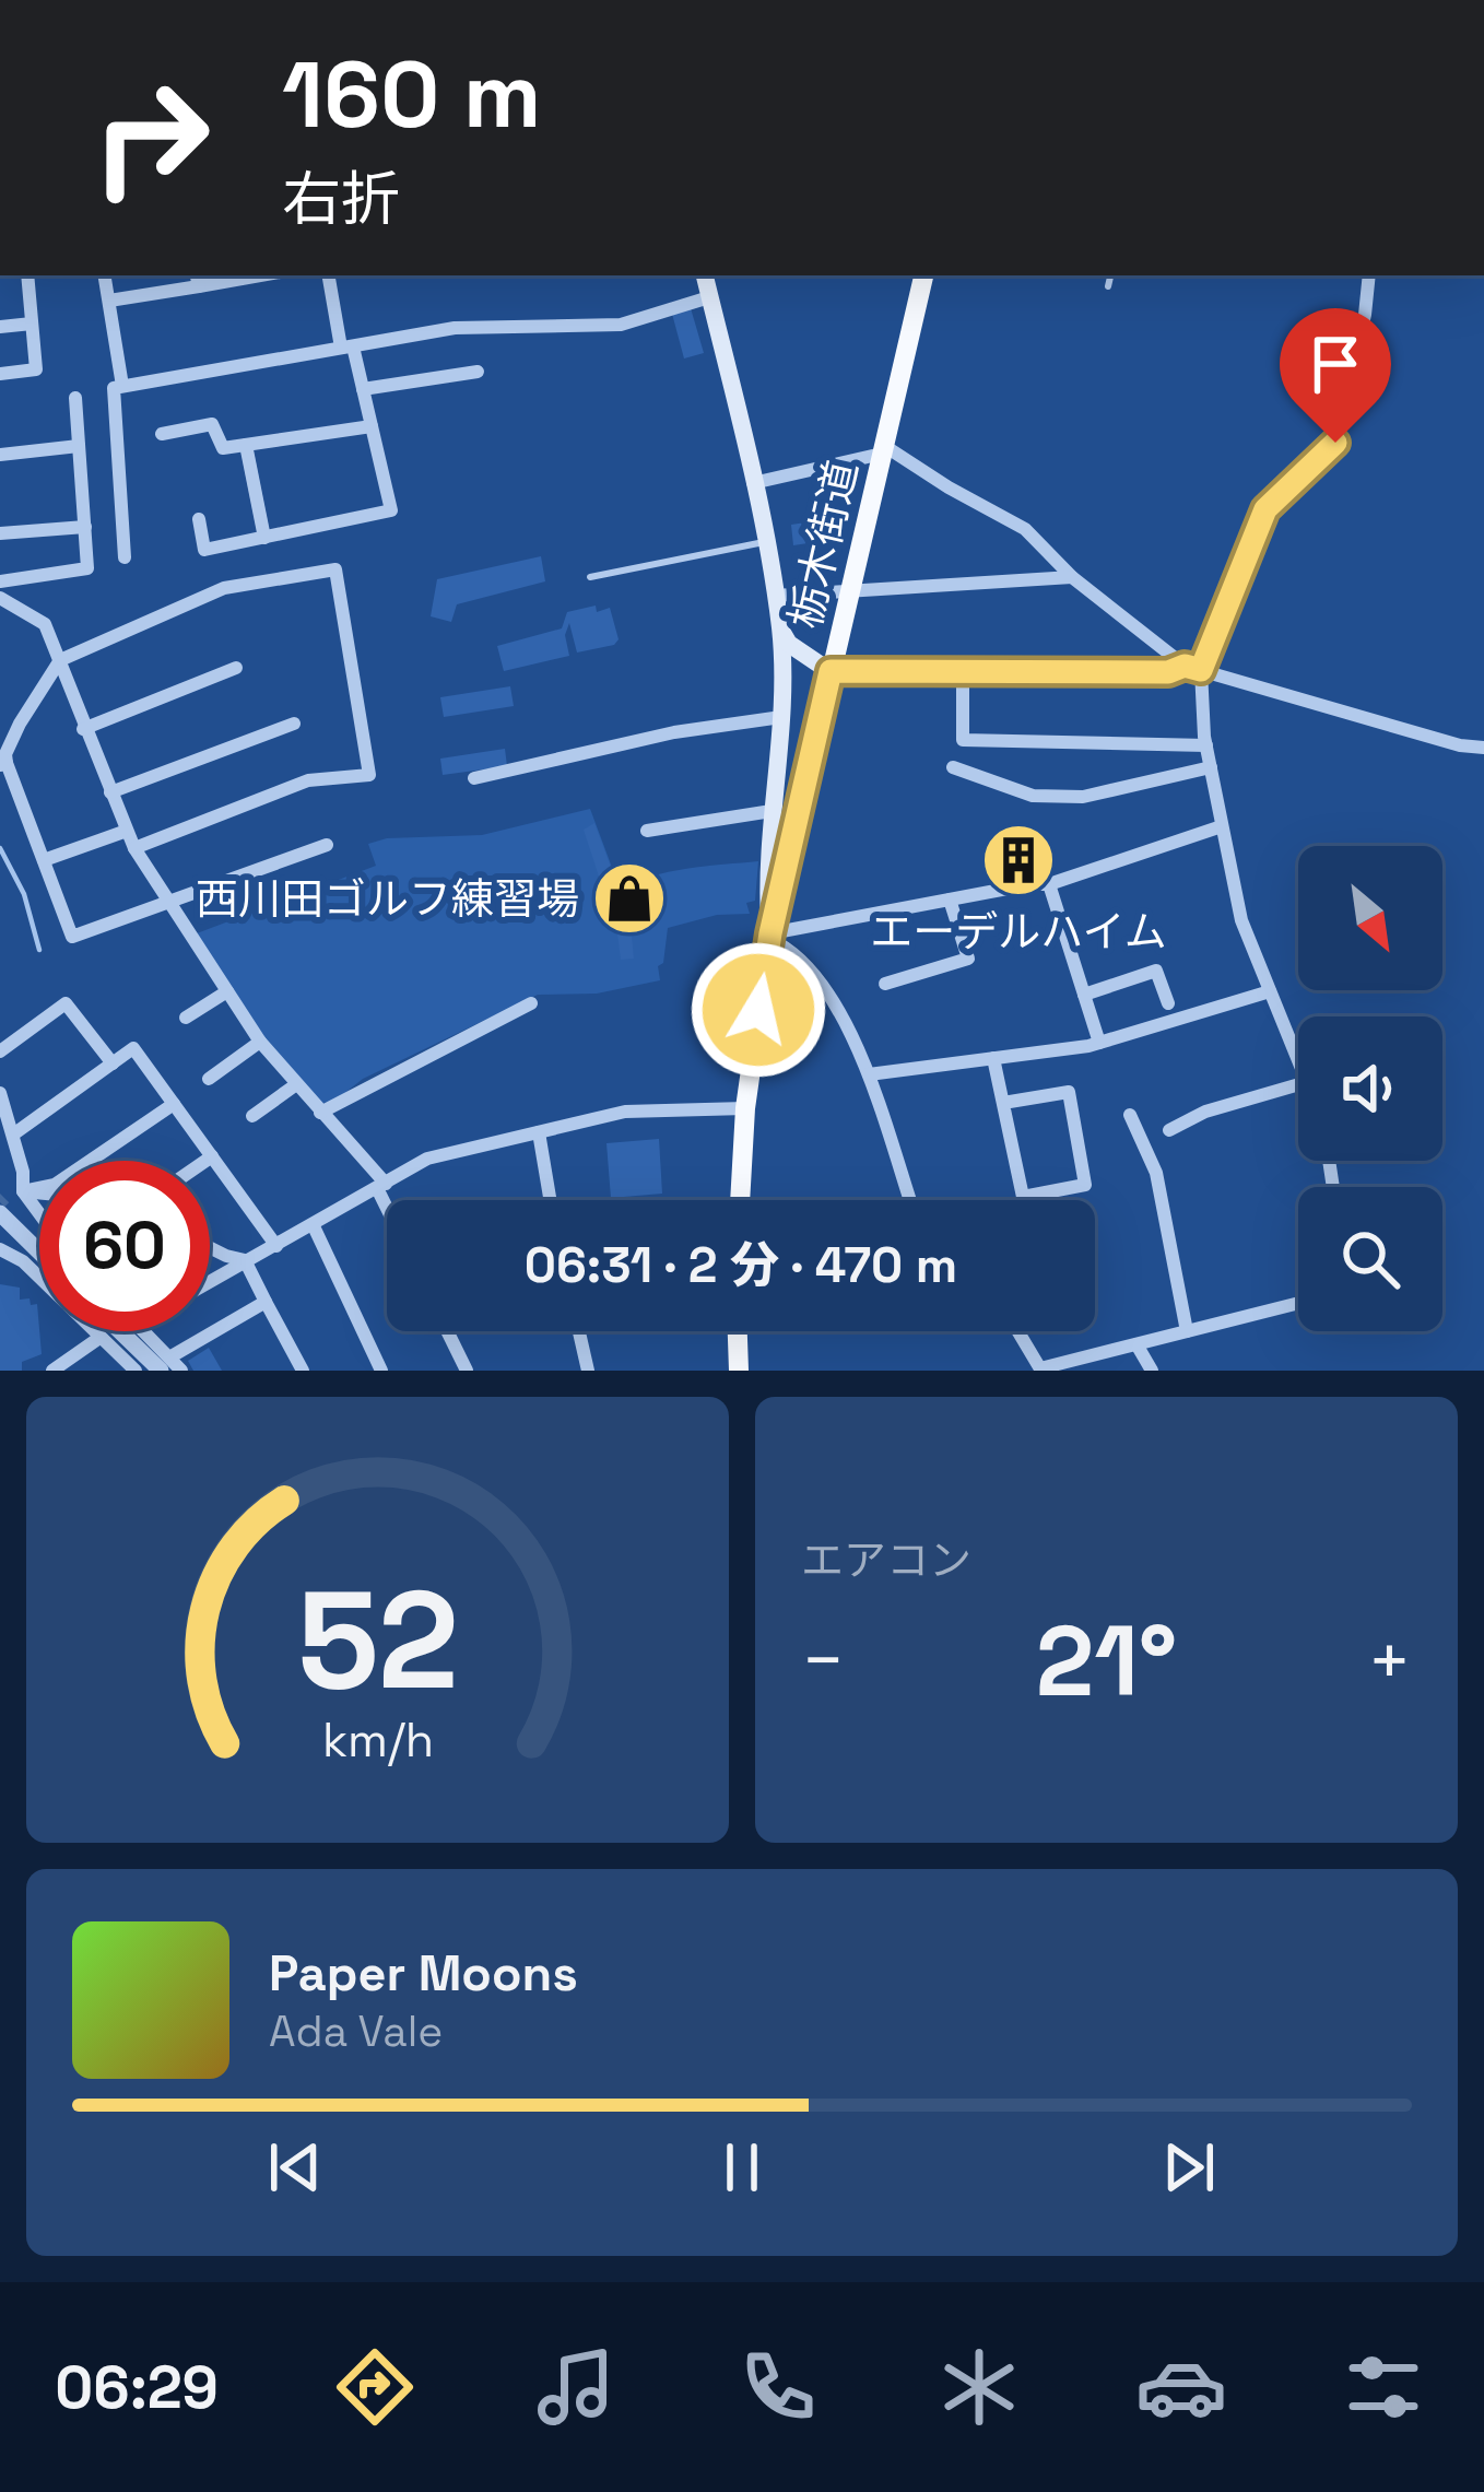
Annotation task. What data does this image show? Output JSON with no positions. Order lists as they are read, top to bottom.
{
  "streets": {
    "main road": ["栃木街道"]
  },
  "places": {
    "building": ["エーデルハイム"],
    "shop": ["西川田ゴルフ練習場"]
  },
  "north": "bottom right",
  "page": {
    "turn": ["160 m", "右折"],
    "limit": "60",
    "trip": "06:31 · 2 分 · 470 m",
    "tile": "エアコン",
    "heat": ["−", "21°", "+"],
    "song": ["Paper Moons", "Ada Vale"],
    "tabs": "06:29",
    "gauge": ["52", "km/h"]
  }
}
